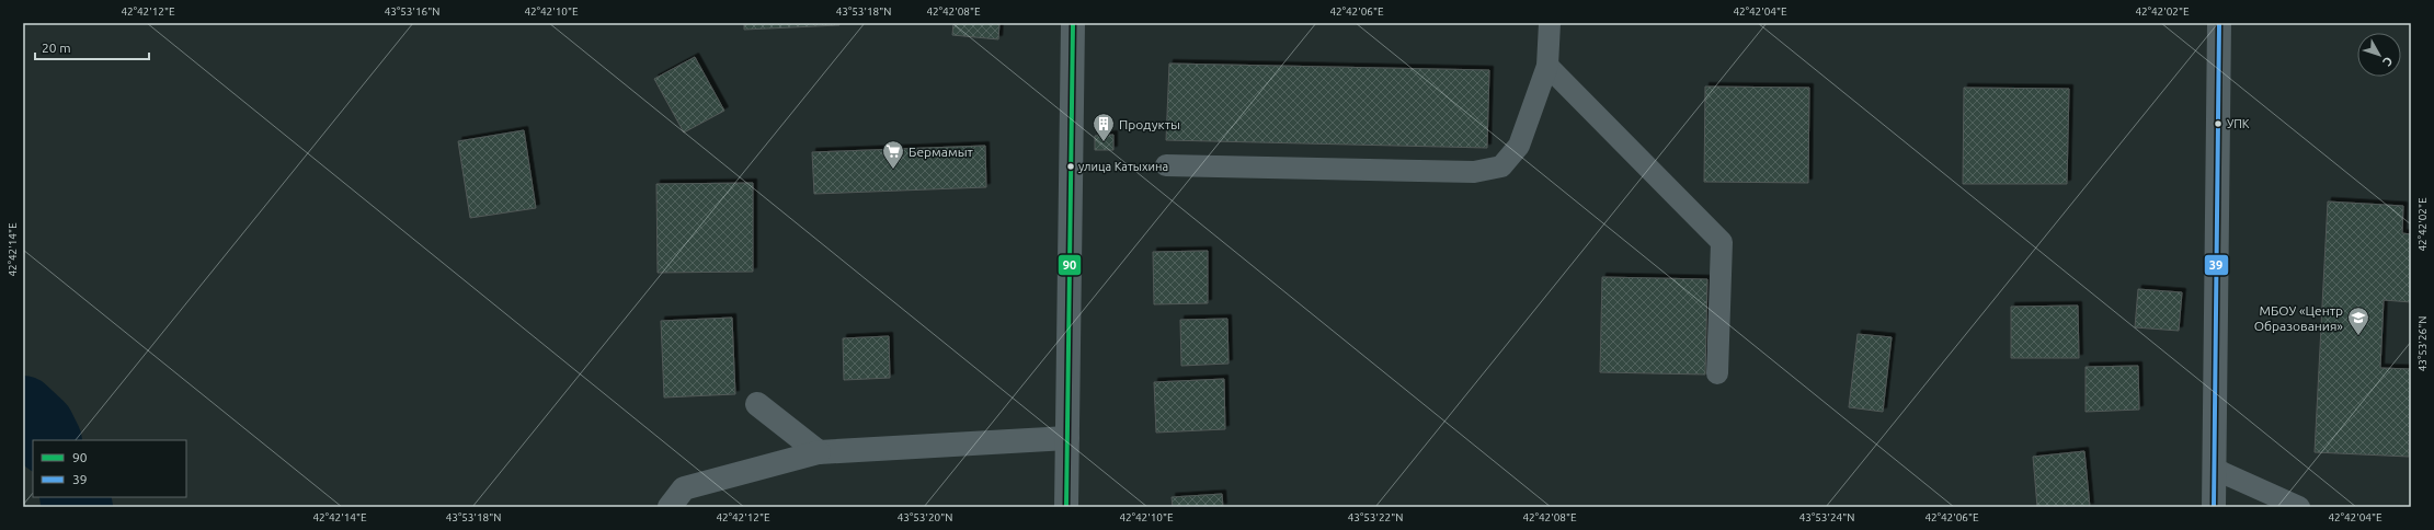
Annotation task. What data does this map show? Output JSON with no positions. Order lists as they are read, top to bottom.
{
  "places": {
    "other": ["УПК", "улица Катыхина"],
    "building": ["Продукты"],
    "supermarket": ["Бермамыт"],
    "school or university": ["МБОУ «Центр Образования»"]
  },
  "lines": ["transit line 90", "transit line 39"],
  "legend": ["90", "39"],
  "scale_bar": "20 m",
  "north": "bottom right",
  "coordinates": [
    "42°42'12\"E",
    "43°53'16\"N",
    "42°42'10\"E",
    "43°53'18\"N",
    "42°42'08\"E",
    "42°42'06\"E",
    "42°42'04\"E",
    "42°42'02\"E",
    "42°42'14\"E",
    "43°53'26\"N",
    "43°53'20\"N",
    "43°53'22\"N",
    "43°53'24\"N"
  ]
}
